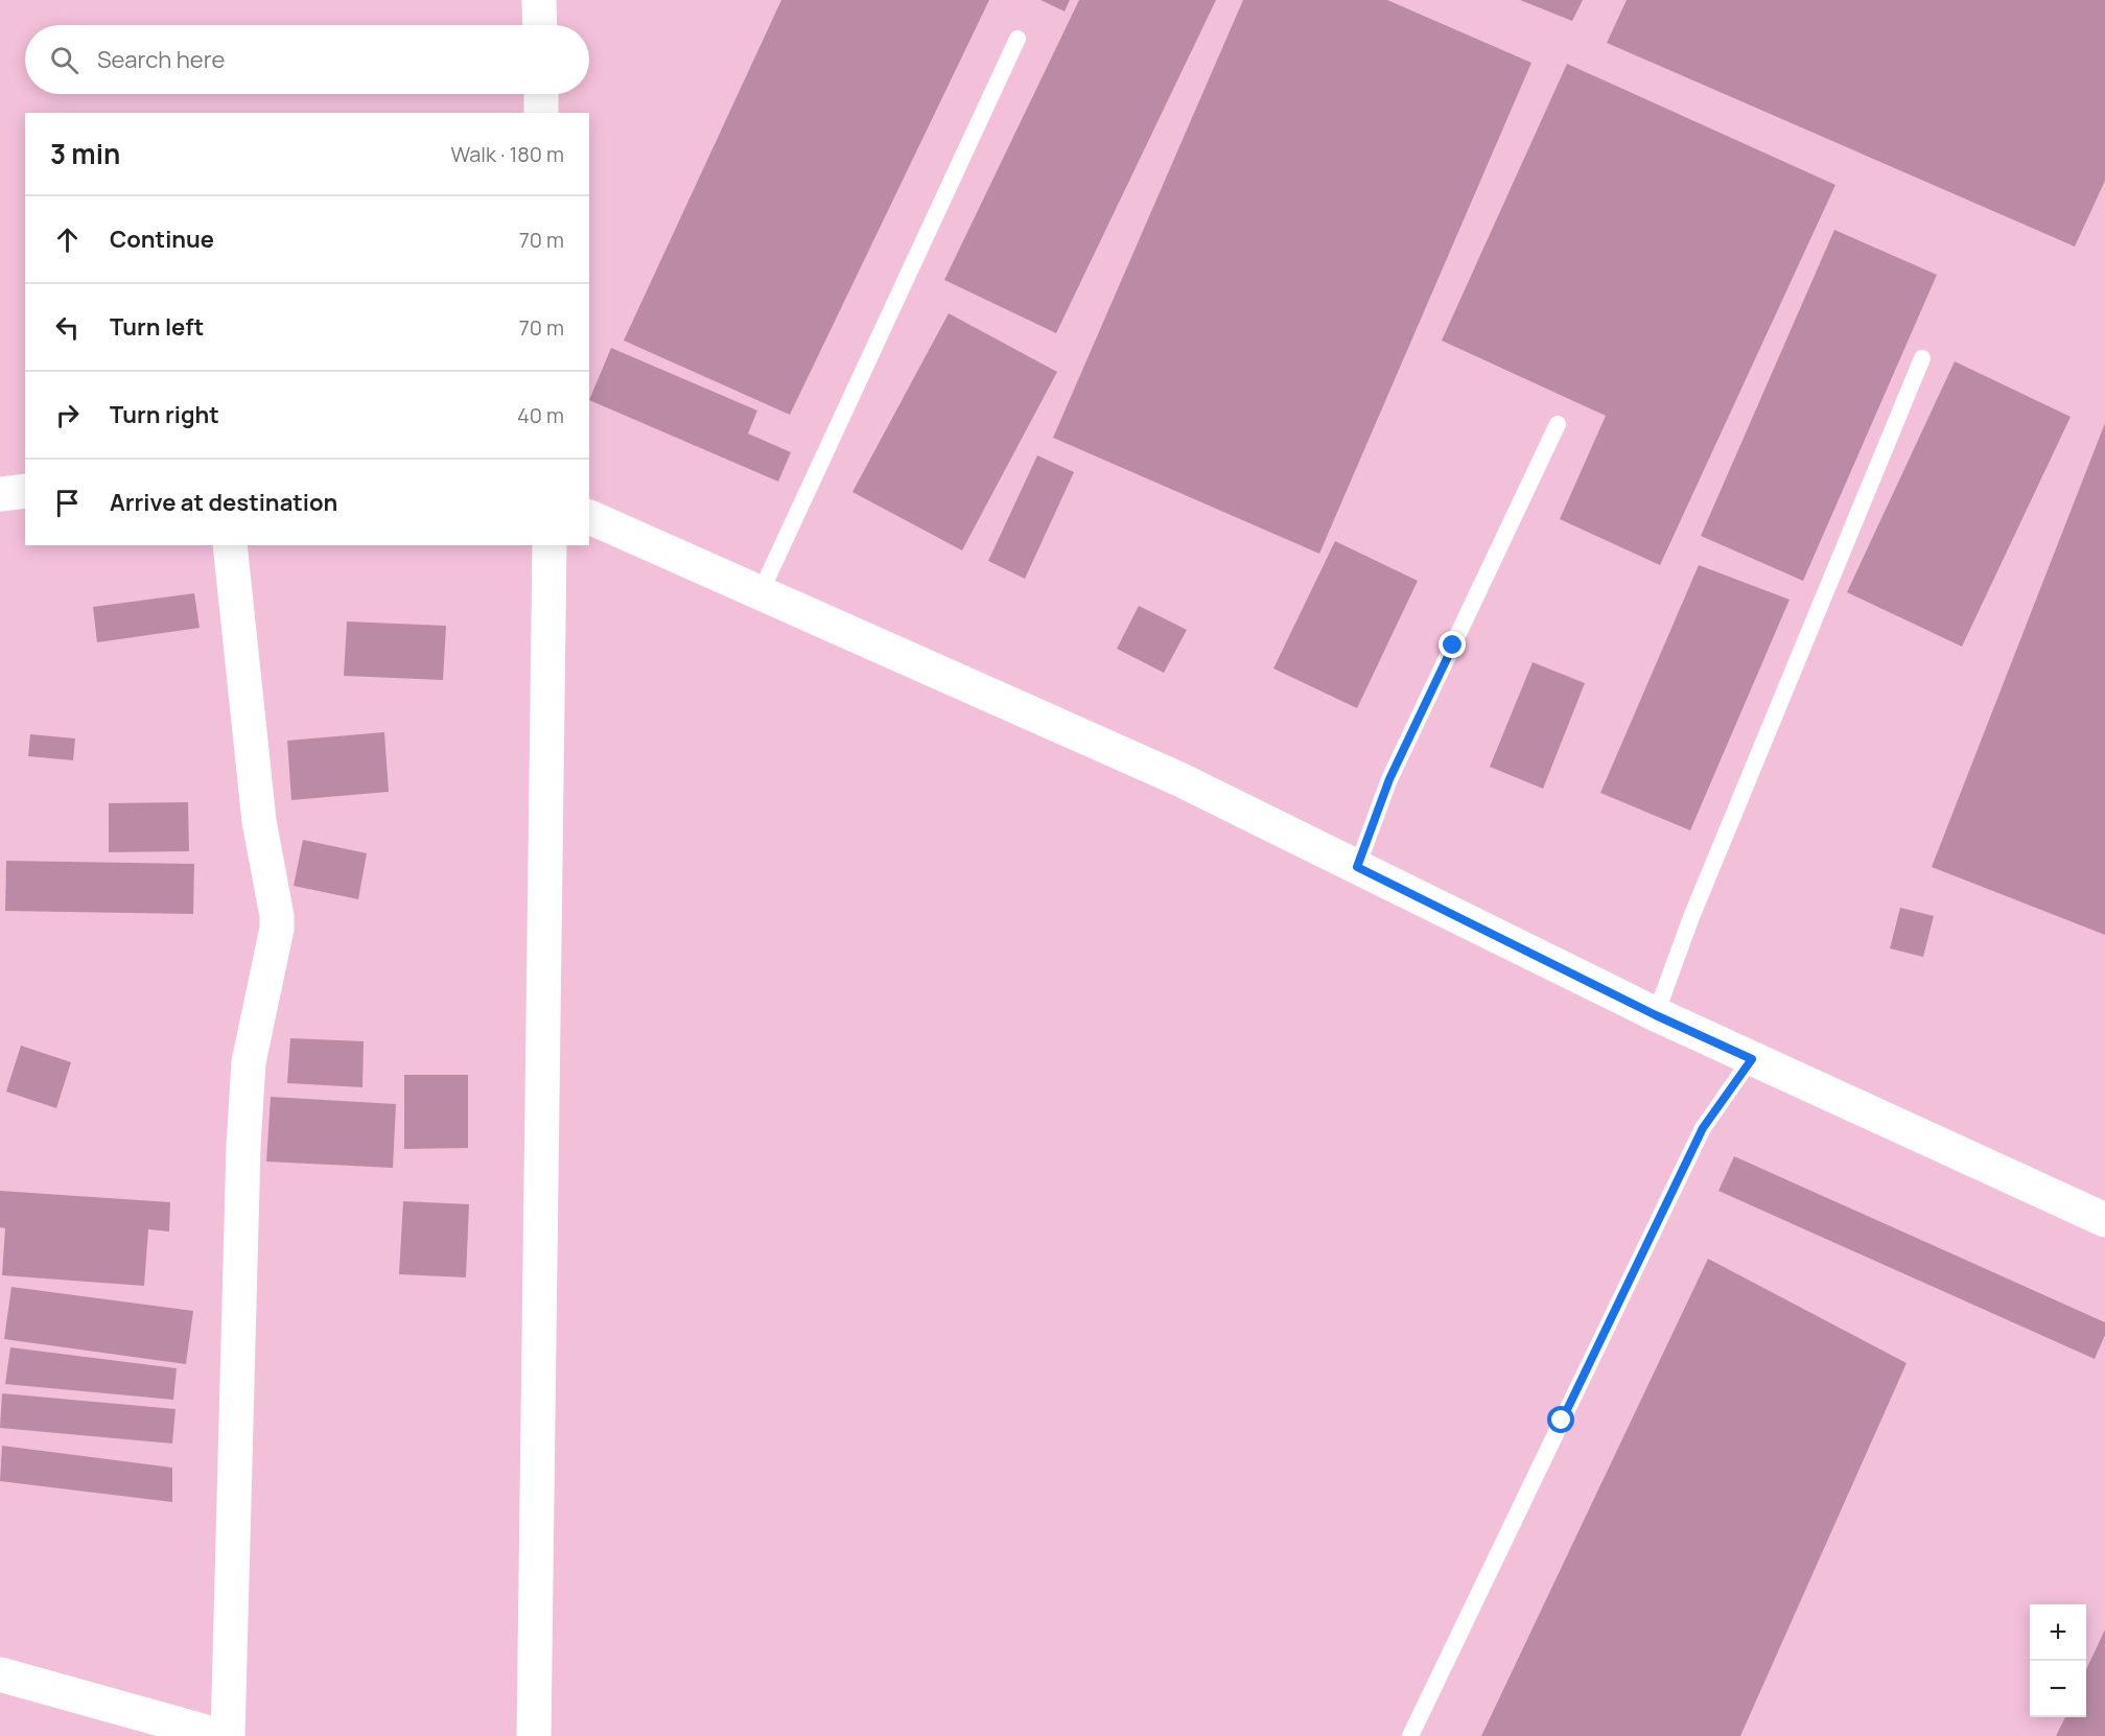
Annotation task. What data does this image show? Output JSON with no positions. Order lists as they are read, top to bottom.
{
  "page": {
    "search": "Search here",
    "heading": ["3 min", "Walk · 180 m"],
    "list": [
      ["Continue", "70 m"],
      ["Turn left", "70 m"],
      ["Turn right", "40 m"],
      "Arrive at destination"
    ],
    "map_buttons": ["+", "−"]
  }
}
